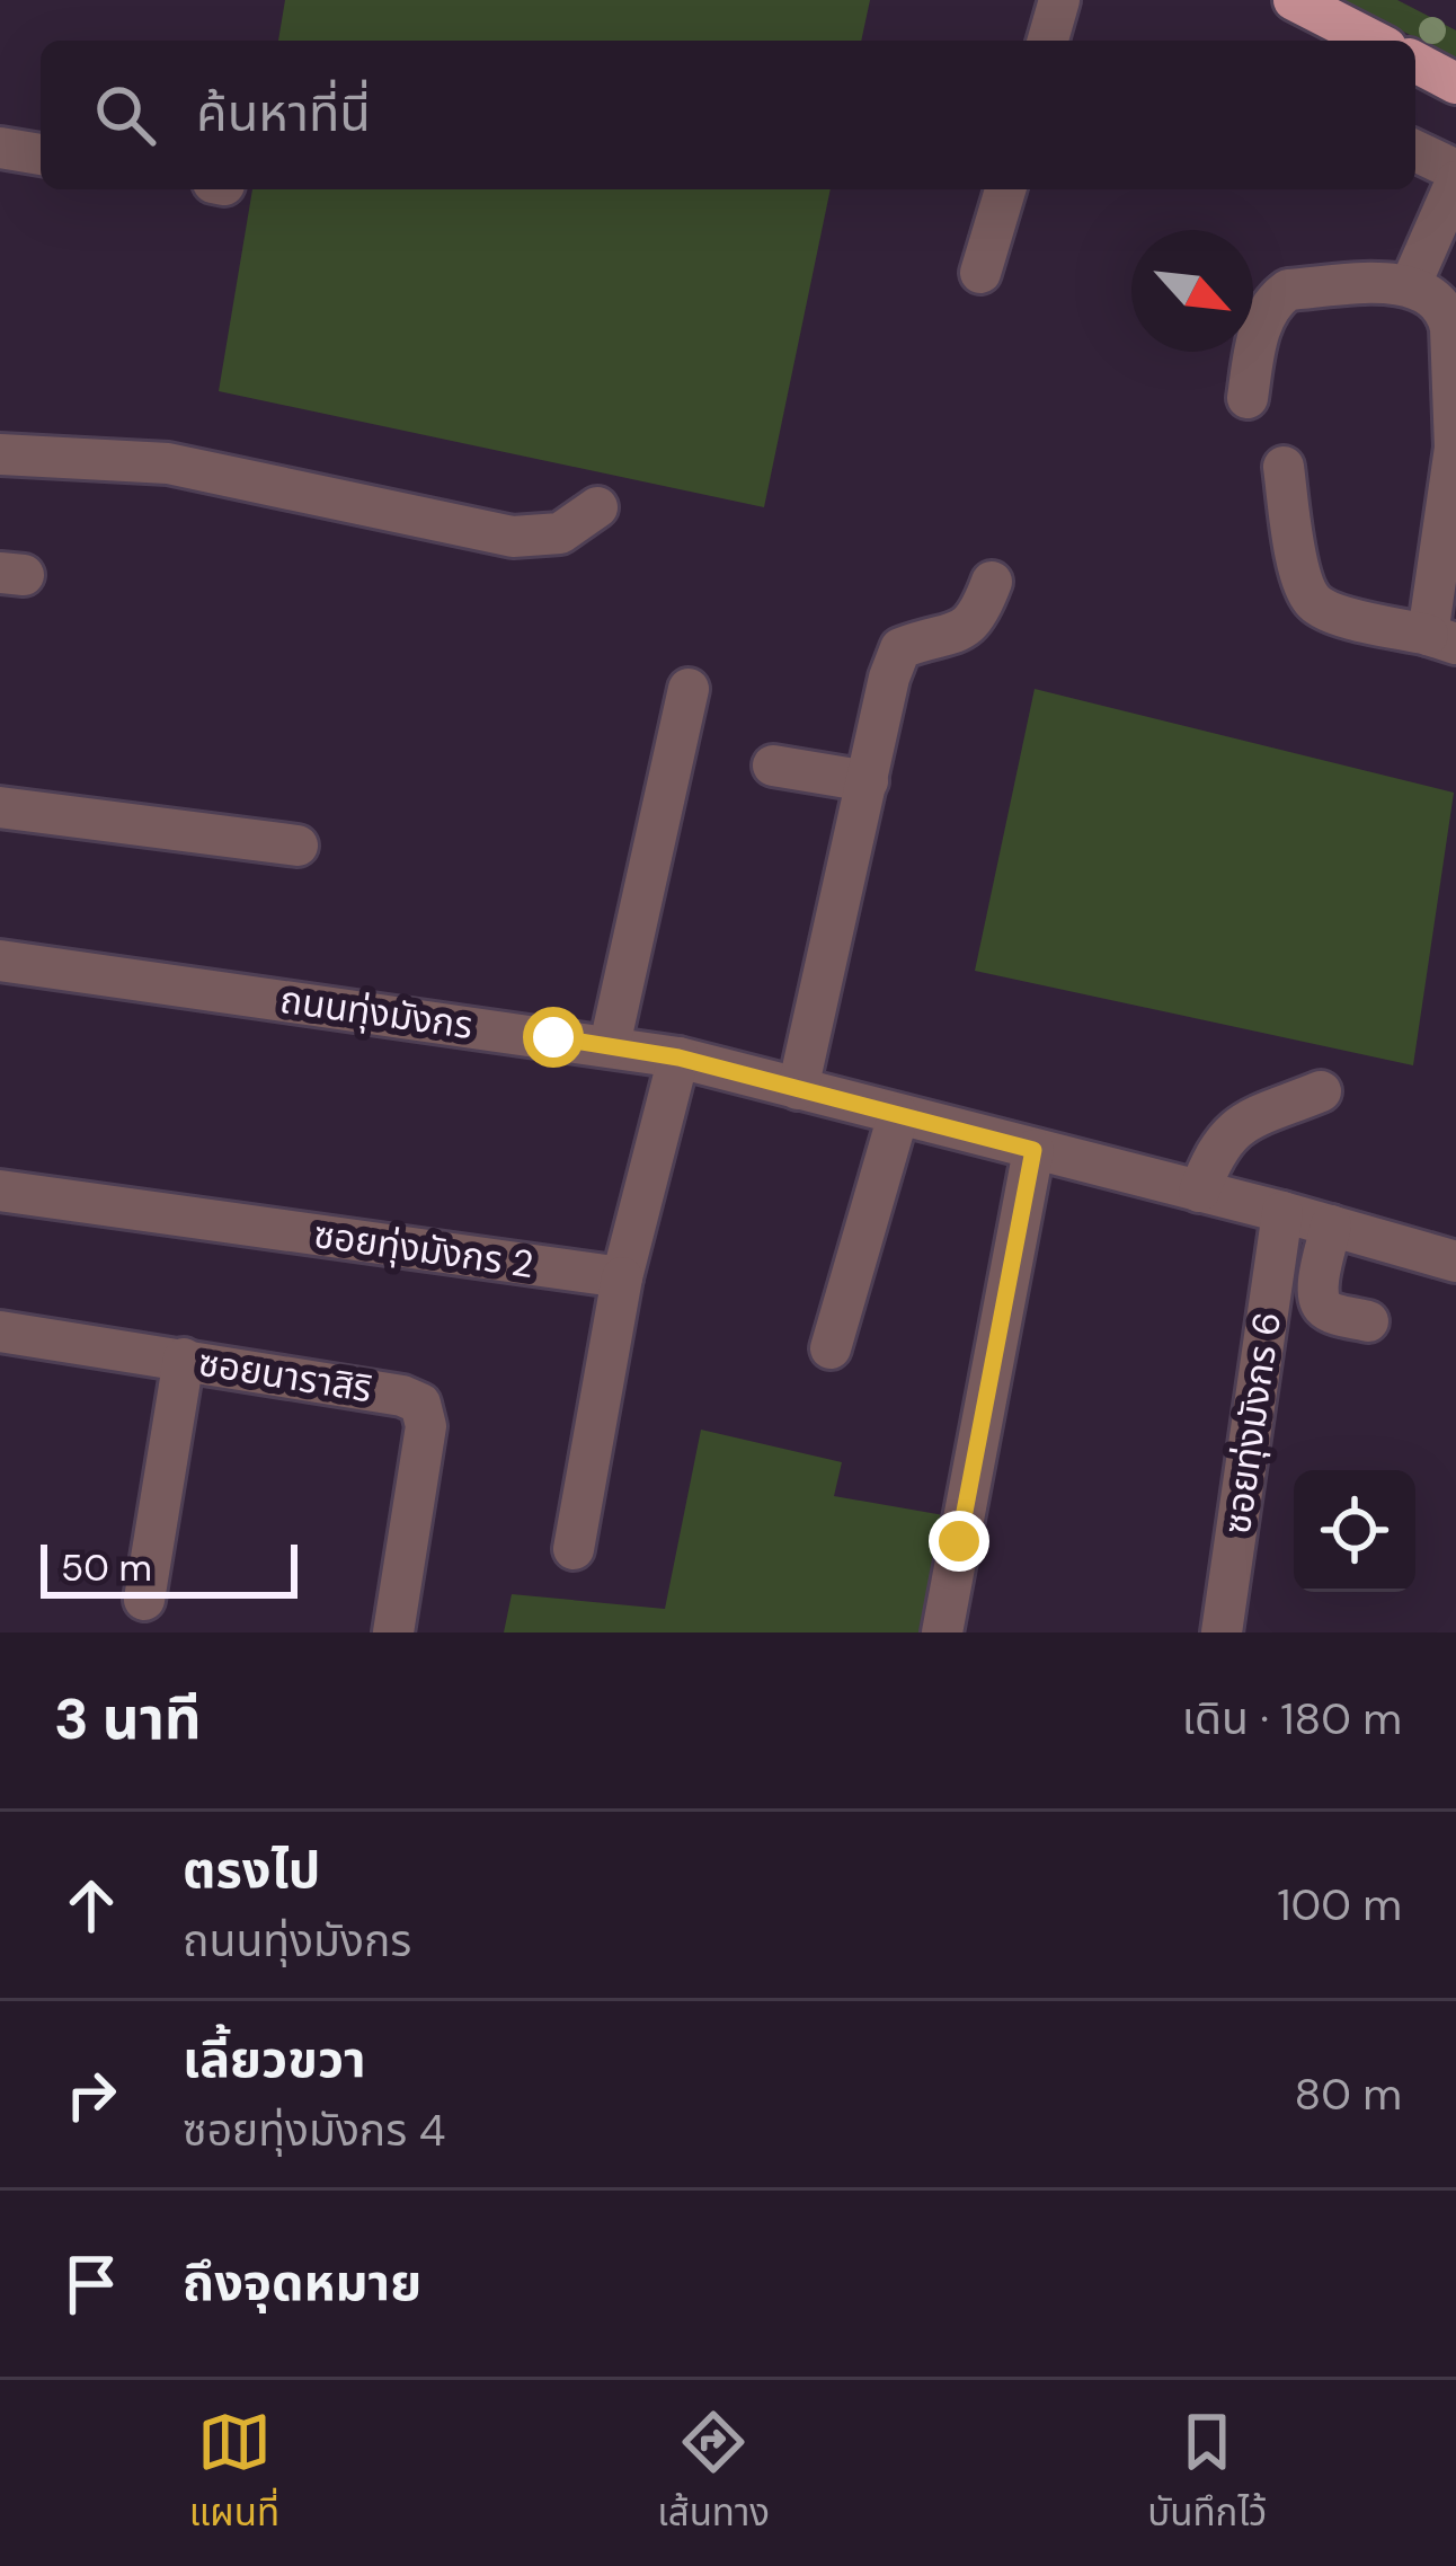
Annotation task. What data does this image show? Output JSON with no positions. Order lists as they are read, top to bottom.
{
  "streets": {
    "street": [
      "ถนนทุ่งมังกร",
      "ซอยทุ่งมังกร 2",
      "ซอยนาราสิริ",
      "ซอยทุ่งมังกร 6"
    ]
  },
  "crossings": [
    ["ถนนทุ่งมังกร", "ซอยทุ่งมังกร 6"]
  ],
  "scale_bar": "50 m",
  "north": "bottom right",
  "page": {
    "search": "ค้นหาที่นี่",
    "scale": "50 m",
    "heading": ["3 นาที", "เดิน · 180 m"],
    "list": [
      ["ตรงไป", "ถนนทุ่งมังกร", "100 m"],
      ["เลี้ยวขวา", "ซอยทุ่งมังกร 4", "80 m"],
      "ถึงจุดหมาย"
    ],
    "nav": ["แผนที่", "เส้นทาง", "บันทึกไว้"]
  }
}
